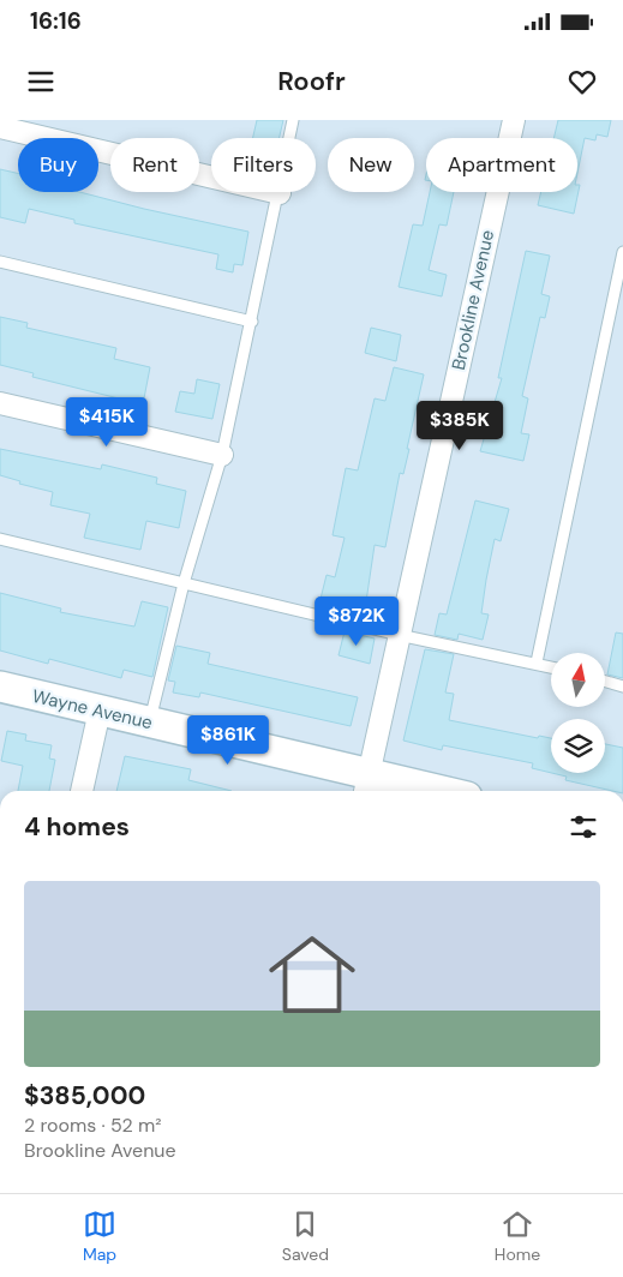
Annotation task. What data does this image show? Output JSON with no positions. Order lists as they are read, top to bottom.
{
  "streets": {
    "main road": ["Wayne Avenue"],
    "street": ["Brookline Avenue"]
  },
  "crossings": [
    ["Brookline Avenue", "Wayne Avenue"]
  ],
  "north": "top",
  "page": {
    "status": "16:16",
    "header": "Roofr",
    "chip": [
      "Buy",
      "Rent",
      "Filters",
      "New",
      "Apartment"
    ],
    "price": [
      "$415K",
      "$385K",
      "$872K",
      "$861K"
    ],
    "heading": "4 homes",
    "list": [
      {
        "name": "$385,000",
        "note": "2 rooms · 52 m² · Brookline Avenue"
      }
    ],
    "tabs": ["Map", "Saved", "Home"]
  }
}
